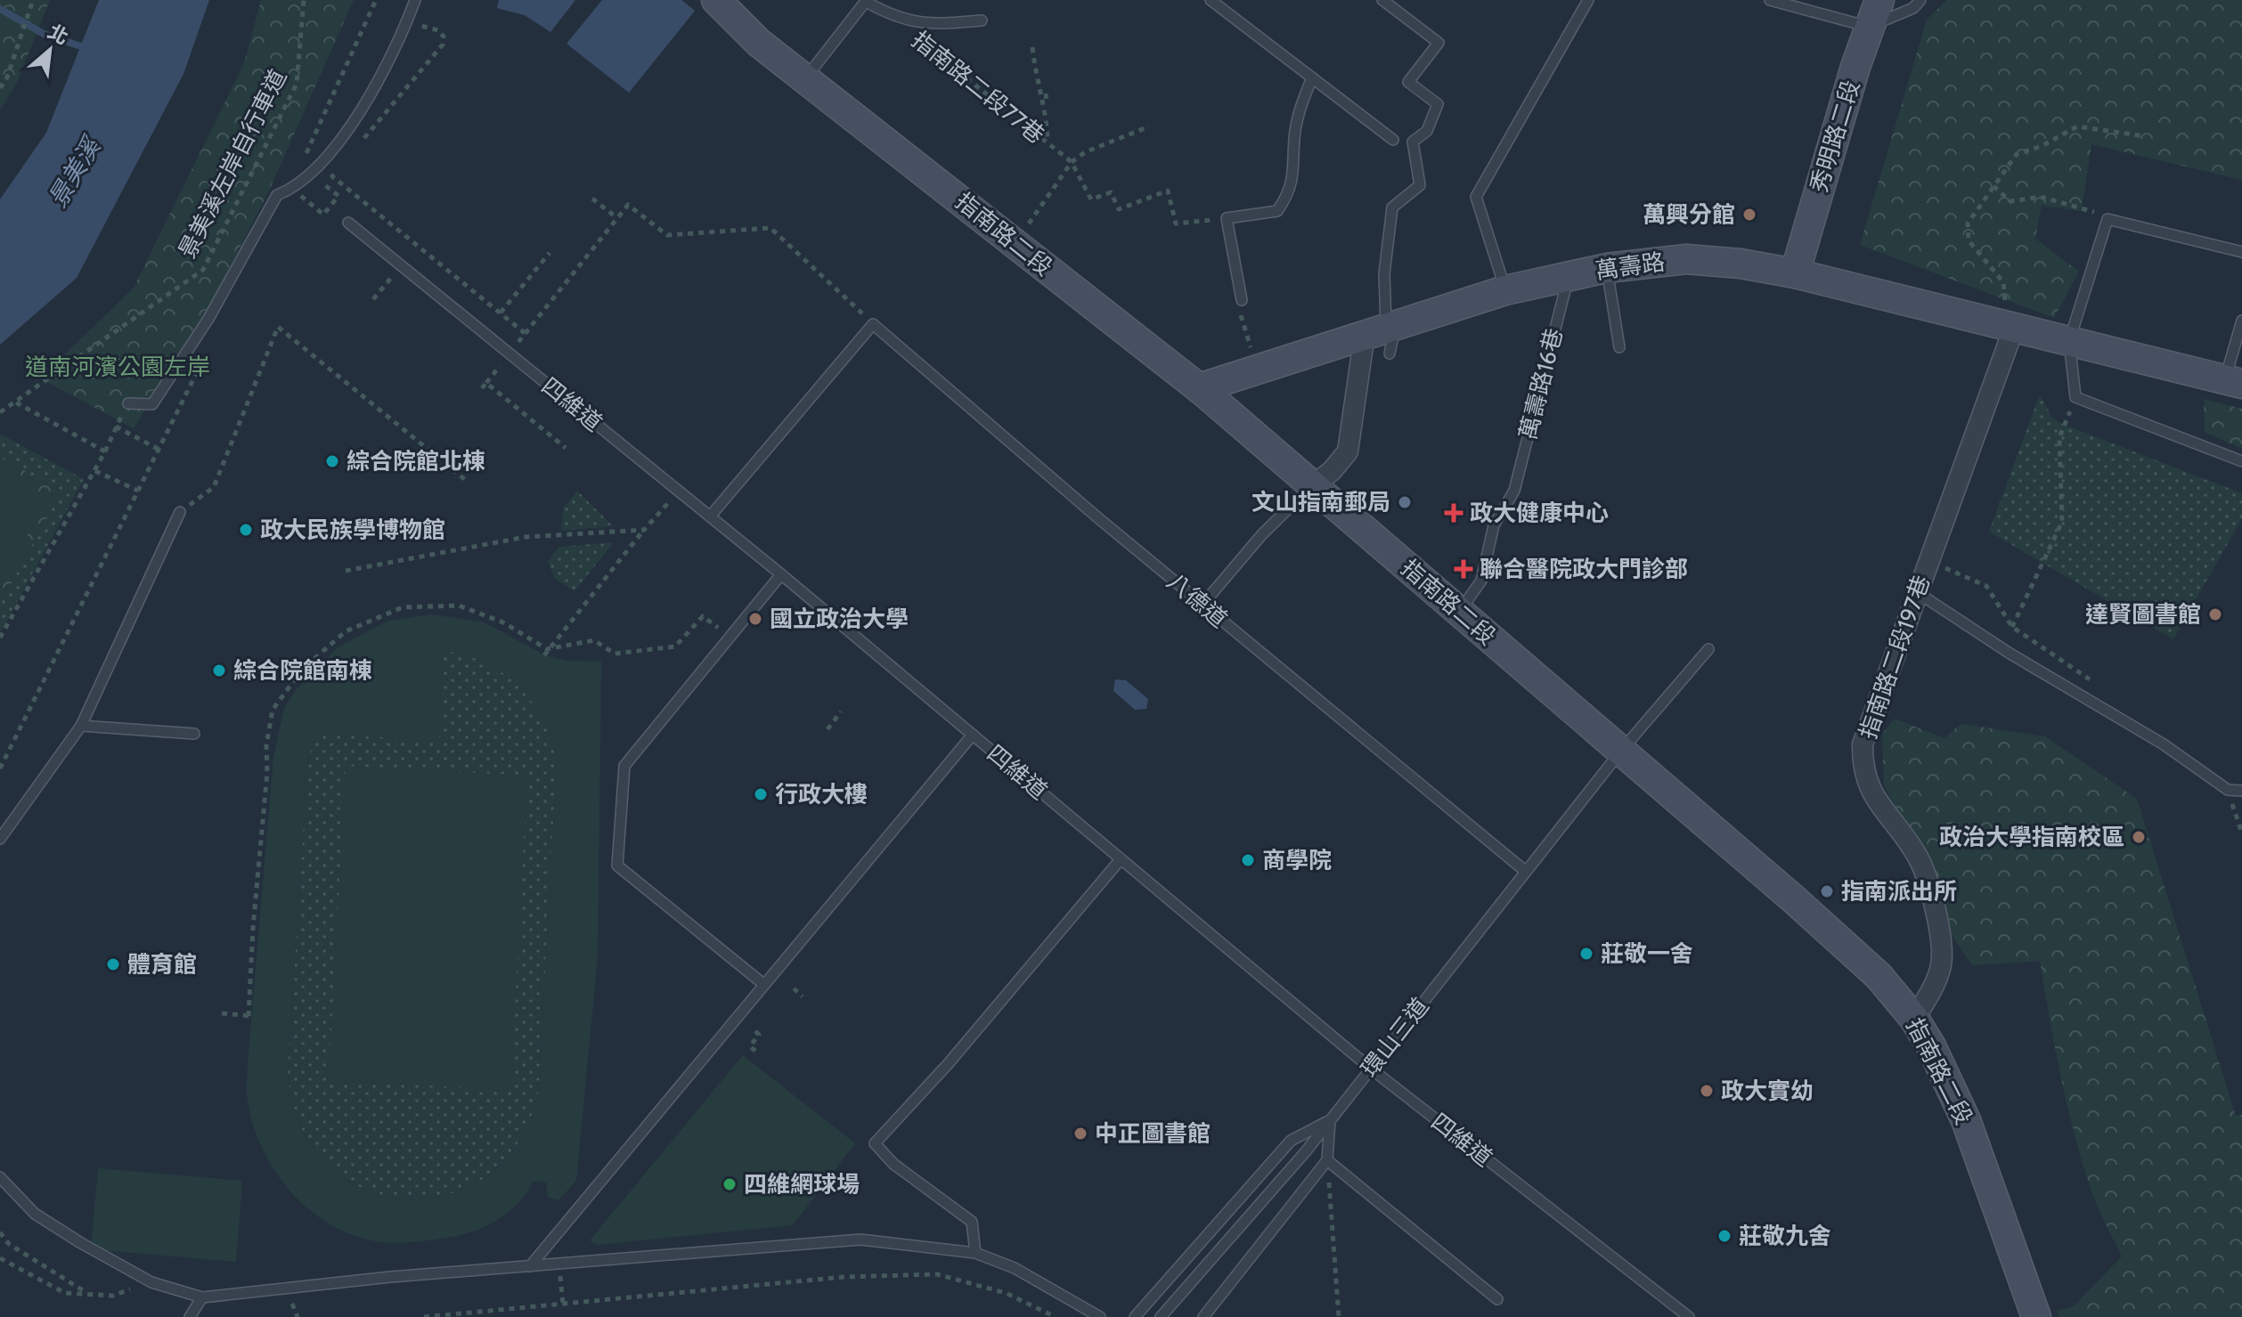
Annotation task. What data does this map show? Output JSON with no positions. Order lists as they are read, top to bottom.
{
  "streets": {
    "street": [
      "秀明路二段",
      "指南路二段",
      "萬壽路",
      "指南路二段197巷"
    ],
    "lane": [
      "萬壽路16巷",
      "四維道",
      "八德道",
      "環山三道"
    ],
    "path": ["指南路二段77巷", "景美溪左岸自行車道"]
  },
  "crossings": [
    ["秀明路二段", "萬壽路"],
    ["指南路二段", "萬壽路"],
    ["指南路二段", "萬壽路16巷"],
    ["指南路二段", "指南路二段197巷"],
    ["指南路二段", "環山三道"],
    ["萬壽路", "萬壽路16巷"],
    ["萬壽路", "指南路二段197巷"],
    ["四維道", "環山三道"],
    ["八德道", "環山三道"]
  ],
  "water": ["景美溪"],
  "parks": ["道南河濱公園左岸"],
  "places": {
    "other": [
      "萬興分館",
      "綜合院館北棟",
      "文山指南郵局",
      "政大民族學博物館",
      "達賢圖書館",
      "國立政治大學",
      "綜合院館南棟",
      "行政大樓",
      "政治大學指南校區",
      "商學院",
      "指南派出所",
      "莊敬一舍",
      "體育館",
      "政大實幼",
      "中正圖書館",
      "四維網球場",
      "莊敬九舍"
    ],
    "health": ["政大健康中心", "聯合醫院政大門診部"]
  },
  "north": "top right"
}
